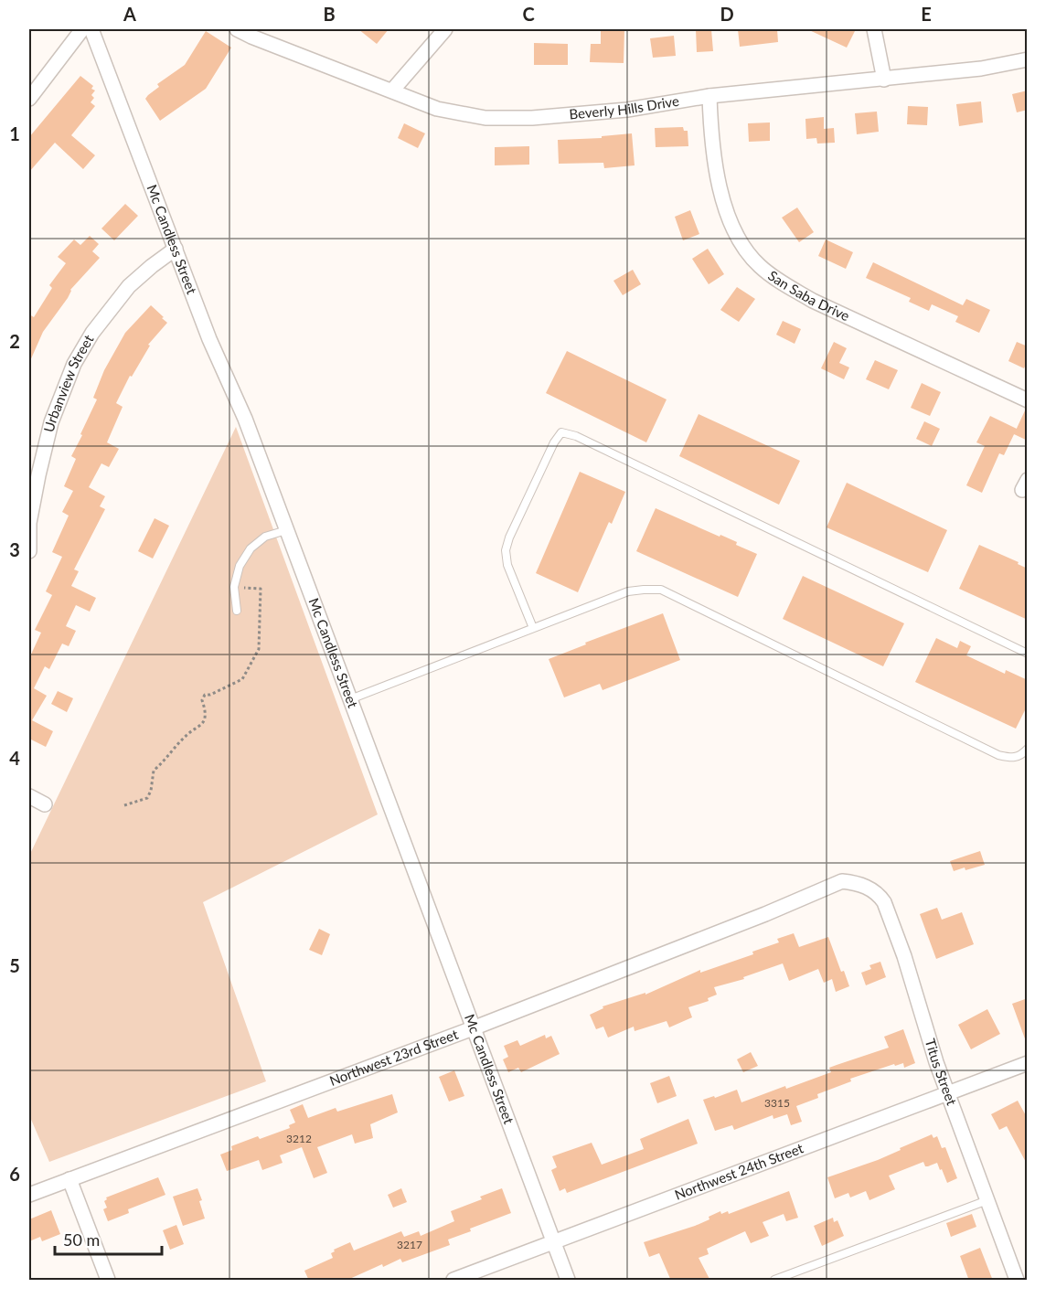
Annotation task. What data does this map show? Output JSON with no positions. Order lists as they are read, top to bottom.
{
  "streets": {
    "street": [
      "Beverly Hills Drive",
      "Mc Candless Street",
      "San Saba Drive",
      "Urbanview Street",
      "Northwest 23rd Street",
      "Titus Street",
      "Northwest 24th Street"
    ]
  },
  "crossings": [
    ["Beverly Hills Drive", "San Saba Drive"],
    ["Mc Candless Street", "Urbanview Street"],
    ["Mc Candless Street", "Northwest 23rd Street"],
    ["Mc Candless Street", "Northwest 24th Street"],
    ["Northwest 23rd Street", "Titus Street"],
    ["Titus Street", "Northwest 24th Street"]
  ],
  "house_numbers": ["3315", "3212", "3217"],
  "scale_bar": "50 m",
  "grid": {
    "columns": [
      "A",
      "B",
      "C",
      "D",
      "E"
    ],
    "rows": [
      "1",
      "2",
      "3",
      "4",
      "5",
      "6"
    ]
  }
}
